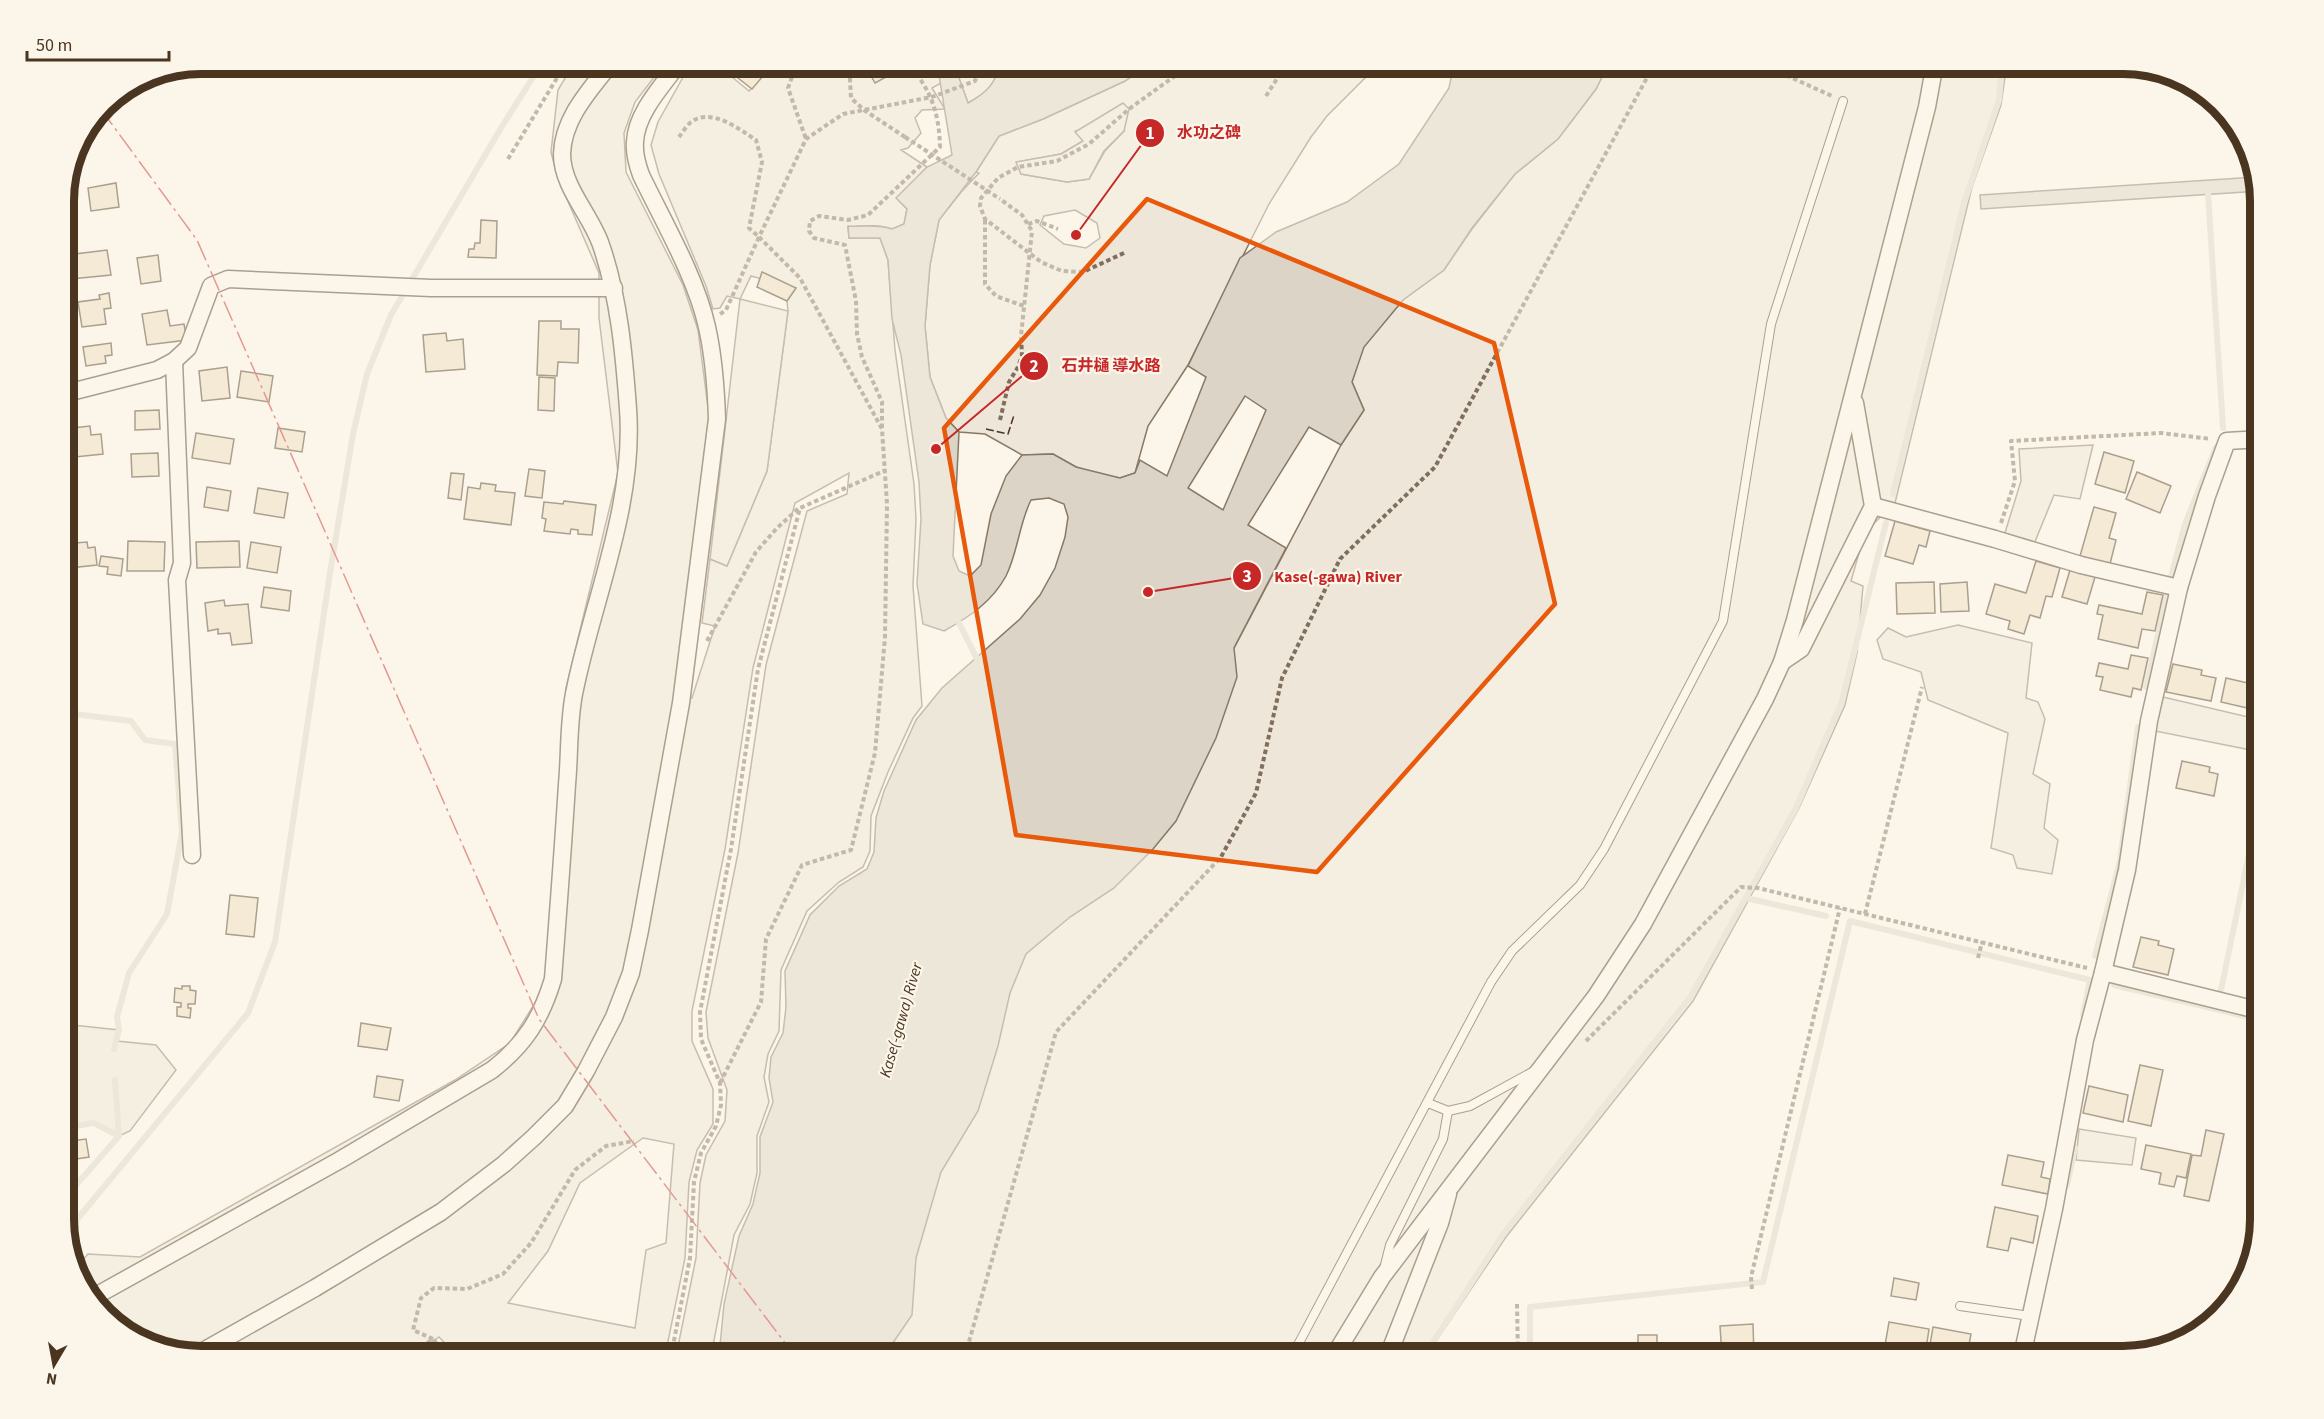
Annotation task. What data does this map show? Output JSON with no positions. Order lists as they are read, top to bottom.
{
  "water": ["Kase(-gawa) River"],
  "places": ["水功之碑", "石井樋 導水路", "Kase(-gawa) River"],
  "scale_bar": "50 m",
  "north": "bottom"
}
